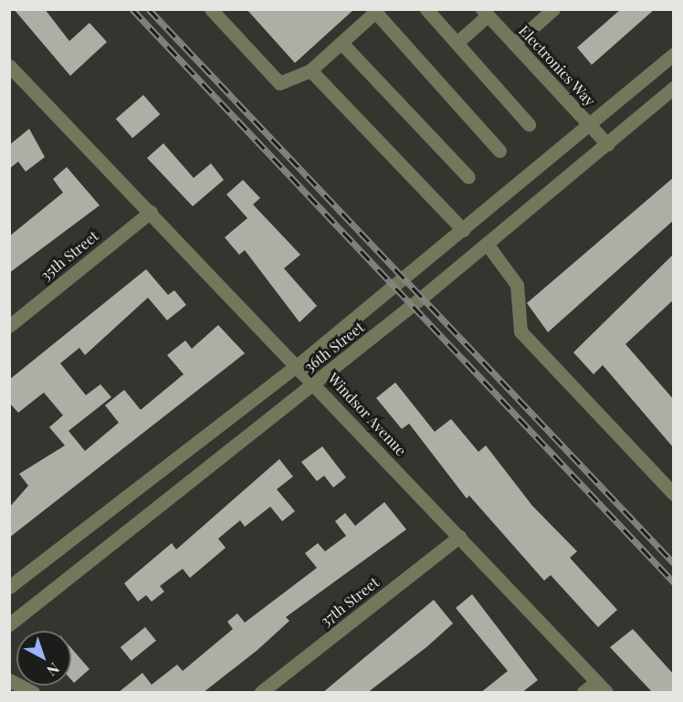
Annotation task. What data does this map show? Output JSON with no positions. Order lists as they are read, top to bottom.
{
  "streets": {
    "street": [
      "Electronics Way",
      "35th Street",
      "36th Street",
      "Windsor Avenue",
      "37th Street"
    ]
  },
  "crossings": [
    ["Electronics Way", "36th Street"],
    ["35th Street", "Windsor Avenue"],
    ["36th Street", "Windsor Avenue"],
    ["Windsor Avenue", "37th Street"]
  ],
  "north": "bottom right"
}
